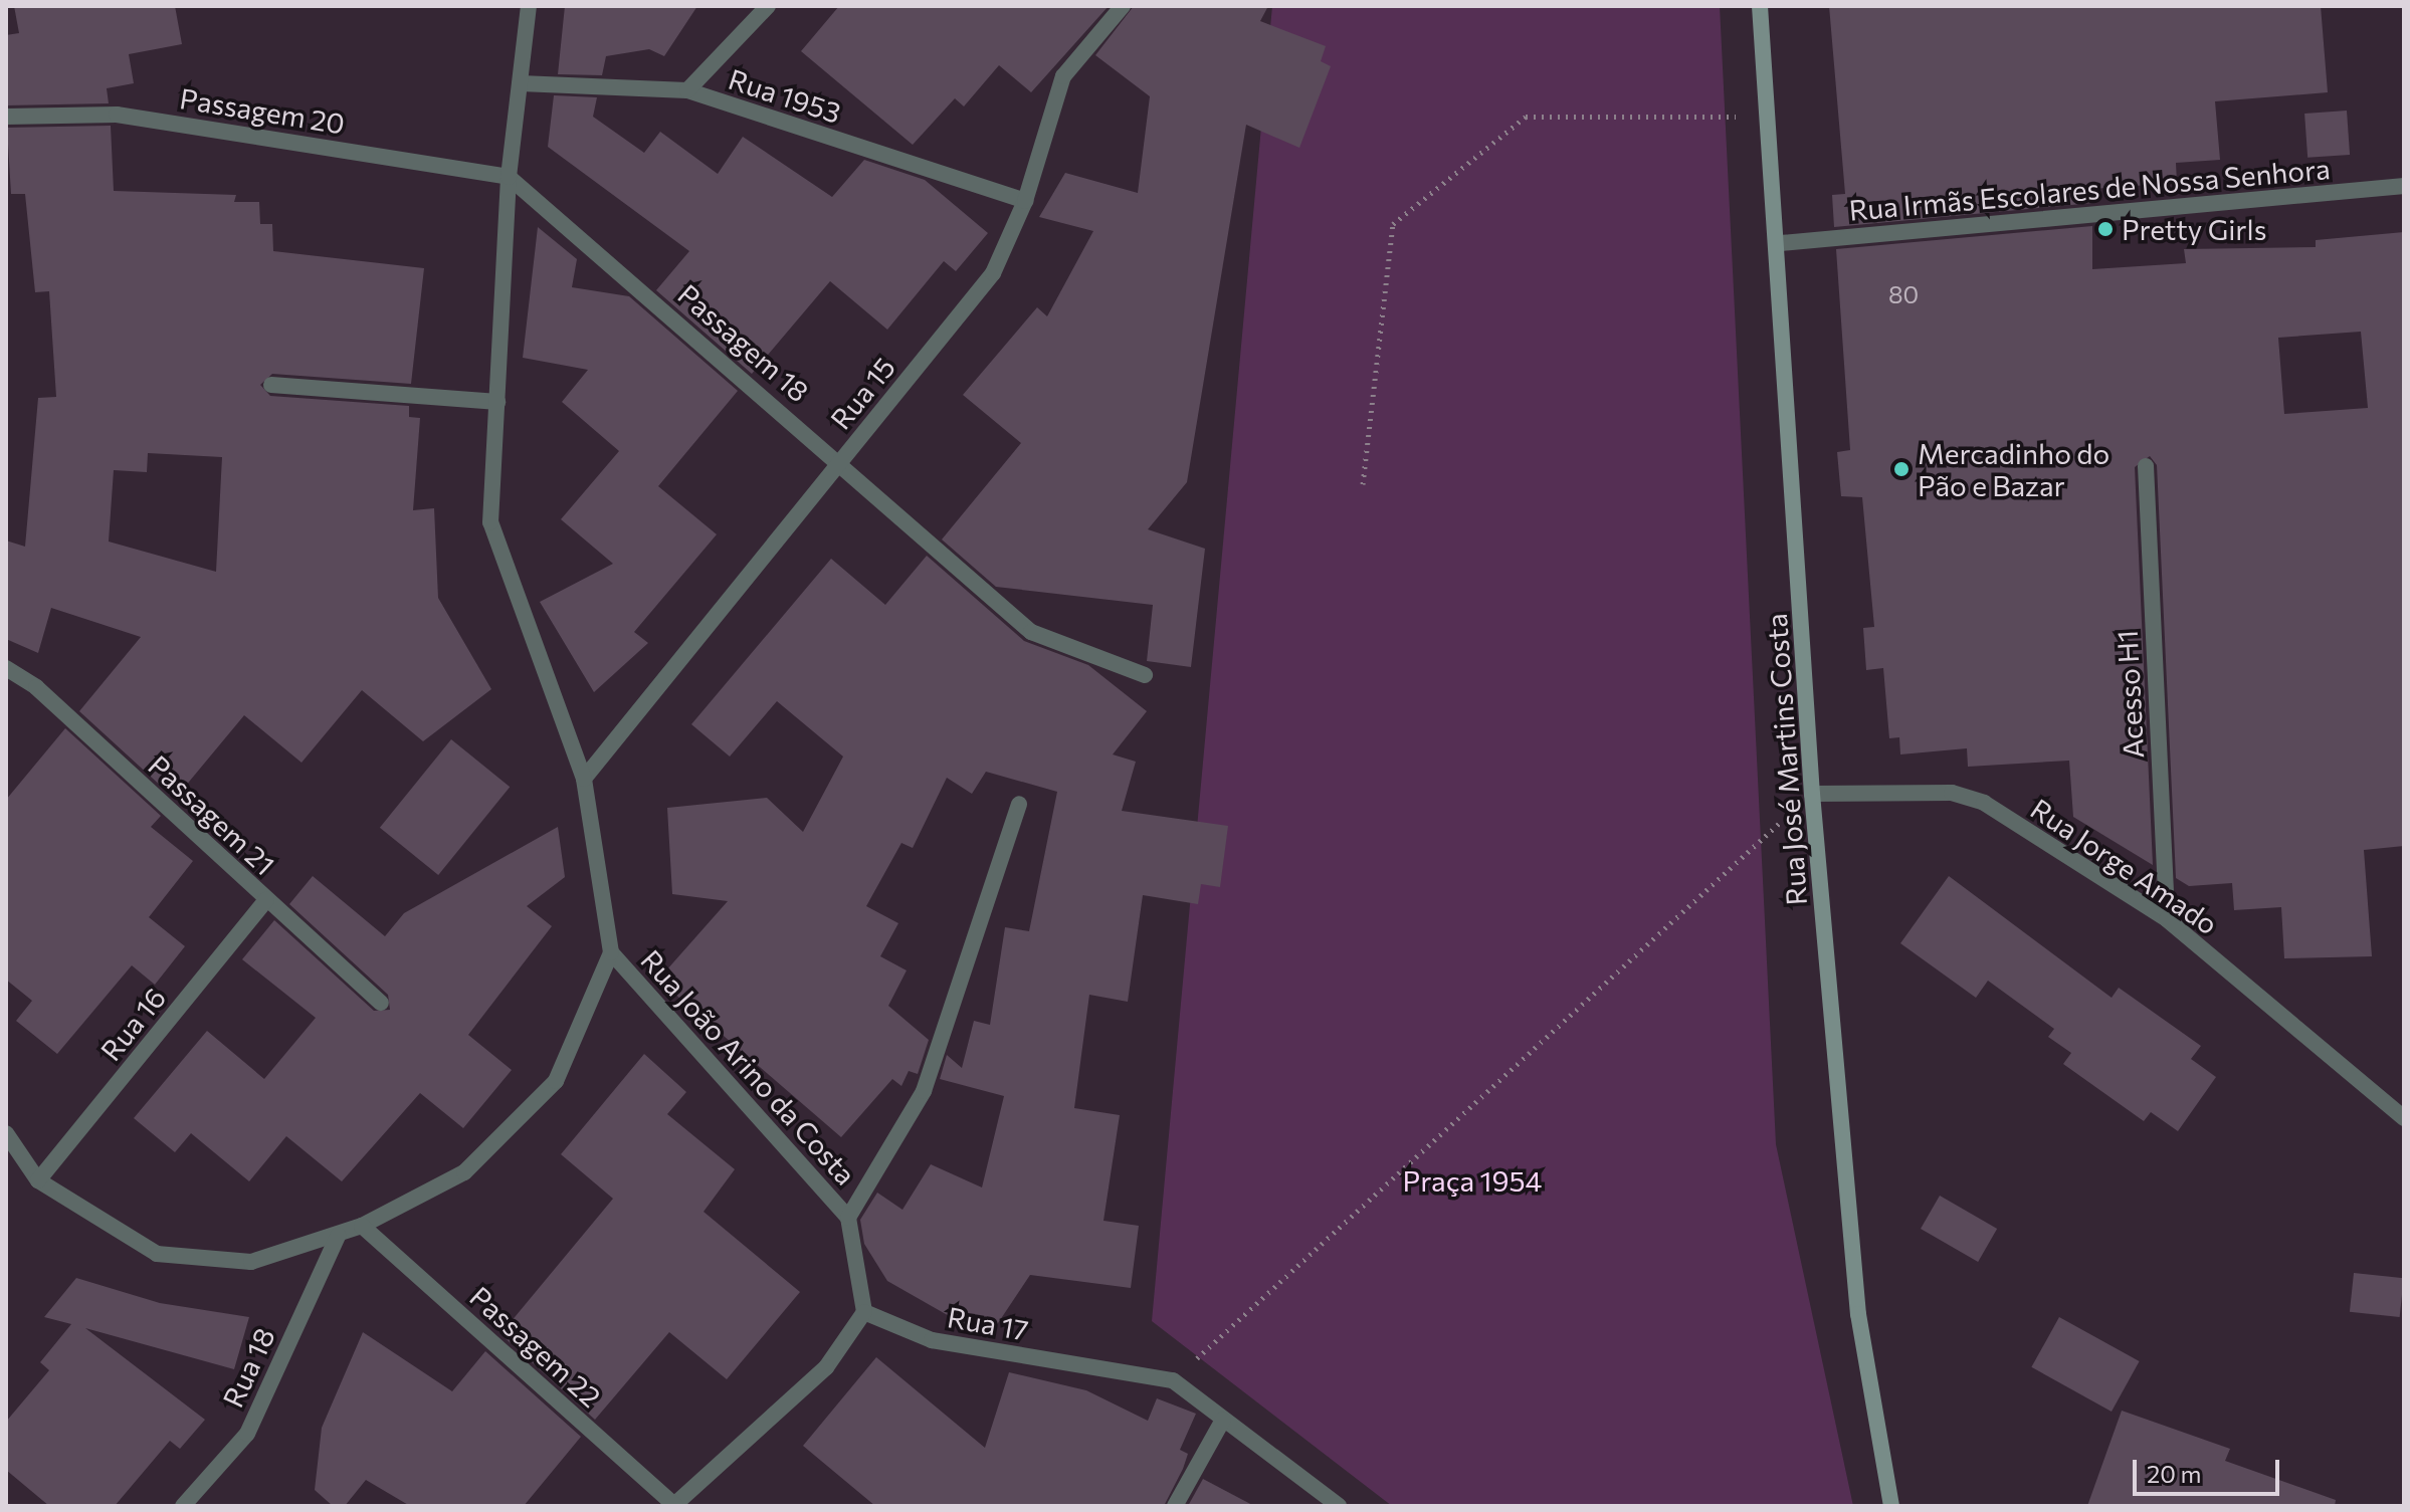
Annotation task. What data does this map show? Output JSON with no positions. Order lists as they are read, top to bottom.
{
  "streets": {
    "street": [
      "Rua 1953",
      "Passagem 20",
      "Rua Irmãs Escolares de Nossa Senhora",
      "Passagem 18",
      "Rua 15",
      "Acesso H1",
      "Rua José Martins Costa",
      "Passagem 21",
      "Rua Jorge Amado",
      "Rua 16",
      "Rua João Arino da Costa",
      "Rua 17",
      "Passagem 22",
      "Rua 18"
    ]
  },
  "crossings": [
    ["Rua 1953", "Rua 15"],
    ["Passagem 20", "Passagem 18"],
    ["Rua Irmãs Escolares de Nossa Senhora", "Rua José Martins Costa"],
    ["Passagem 18", "Rua 15"],
    ["Acesso H1", "Rua Jorge Amado"],
    ["Rua José Martins Costa", "Rua Jorge Amado"],
    ["Passagem 21", "Rua 16"],
    ["Rua João Arino da Costa", "Rua 17"]
  ],
  "parks": ["Praça 1954"],
  "places": ["Pretty Girls", "Mercadinho do Pão e Bazar"],
  "house_numbers": ["80"],
  "scale_bar": "20 m"
}
